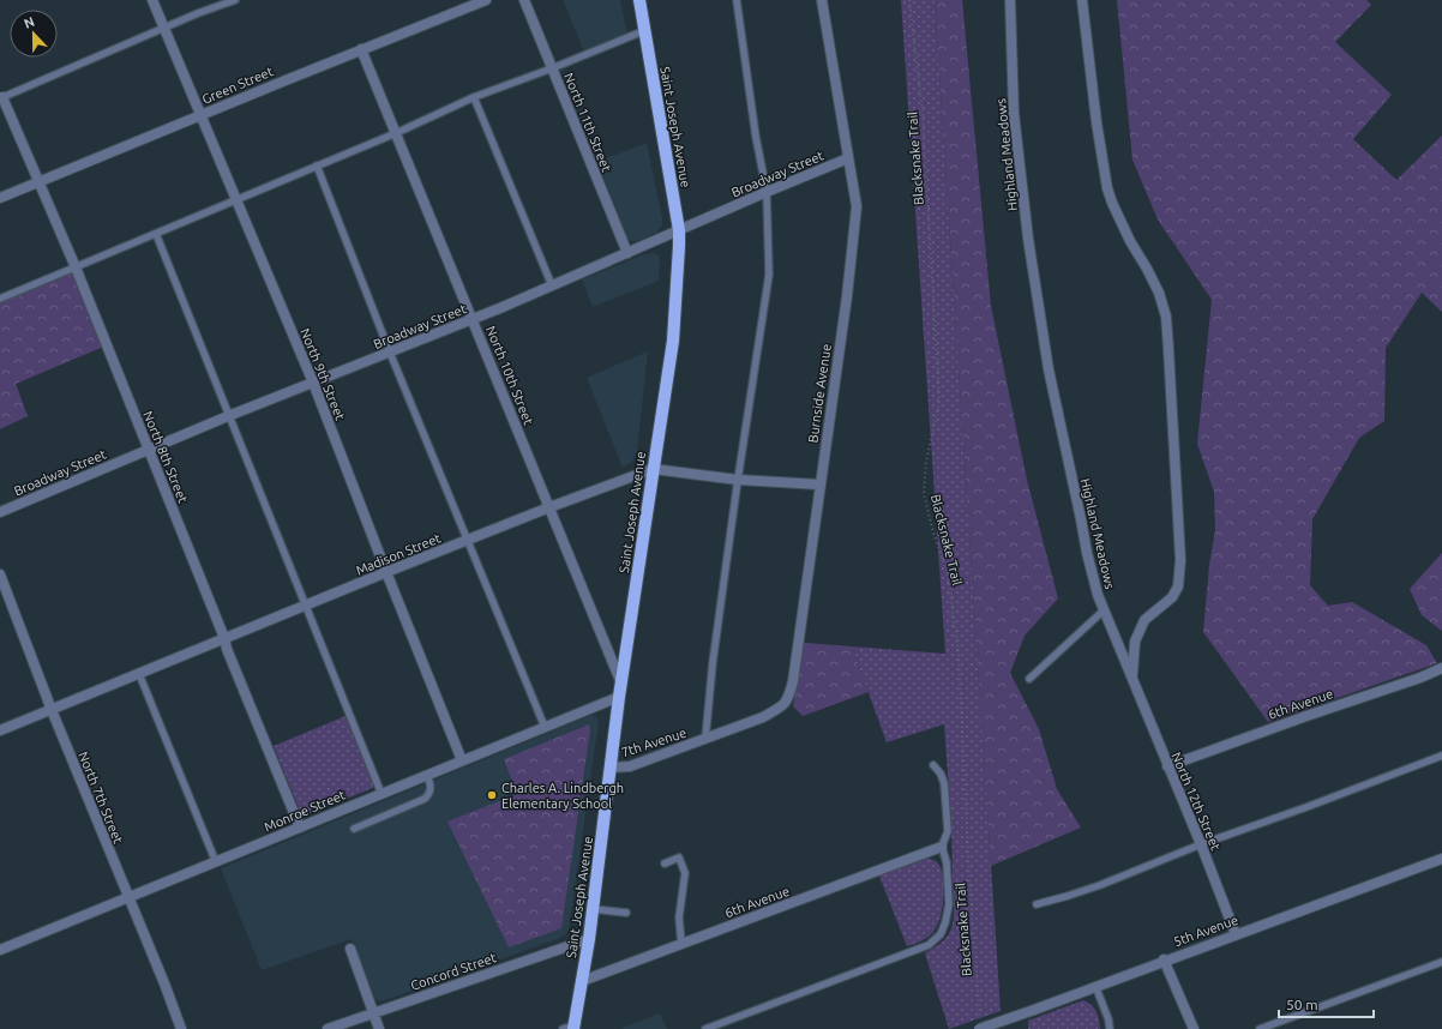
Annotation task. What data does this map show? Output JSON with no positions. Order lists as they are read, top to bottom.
{
  "streets": {
    "main road": ["Saint Joseph Avenue"],
    "street": [
      "Green Street",
      "North 11th Street",
      "Highland Meadows",
      "Broadway Street",
      "North 9th Street",
      "North 10th Street",
      "Burnside Avenue",
      "North 8th Street",
      "Madison Street",
      "6th Avenue",
      "7th Avenue",
      "North 7th Street",
      "North 12th Street",
      "Monroe Street",
      "5th Avenue",
      "Concord Street"
    ],
    "path": ["Blacksnake Trail"]
  },
  "crossings": [
    ["Green Street", "North 9th Street"],
    ["Green Street", "North 10th Street"],
    ["Green Street", "North 8th Street"],
    ["North 11th Street", "Broadway Street"],
    ["Saint Joseph Avenue", "Broadway Street"],
    ["Saint Joseph Avenue", "North 10th Street"],
    ["Saint Joseph Avenue", "Madison Street"],
    ["Saint Joseph Avenue", "6th Avenue"],
    ["Saint Joseph Avenue", "7th Avenue"],
    ["Saint Joseph Avenue", "Monroe Street"],
    ["Saint Joseph Avenue", "Concord Street"],
    ["Highland Meadows", "North 12th Street"],
    ["Blacksnake Trail", "5th Avenue"],
    ["Broadway Street", "North 9th Street"],
    ["Broadway Street", "North 10th Street"],
    ["Broadway Street", "Burnside Avenue"],
    ["Broadway Street", "North 8th Street"],
    ["North 9th Street", "Madison Street"],
    ["North 9th Street", "Monroe Street"],
    ["North 10th Street", "Madison Street"],
    ["Burnside Avenue", "Madison Street"],
    ["Burnside Avenue", "7th Avenue"],
    ["North 8th Street", "Madison Street"],
    ["North 8th Street", "Monroe Street"],
    ["Madison Street", "North 7th Street"],
    ["6th Avenue", "North 12th Street"],
    ["North 7th Street", "Monroe Street"],
    ["North 12th Street", "5th Avenue"]
  ],
  "places": ["Charles A. Lindbergh Elementary School"],
  "scale_bar": "50 m",
  "north": "top"
}
